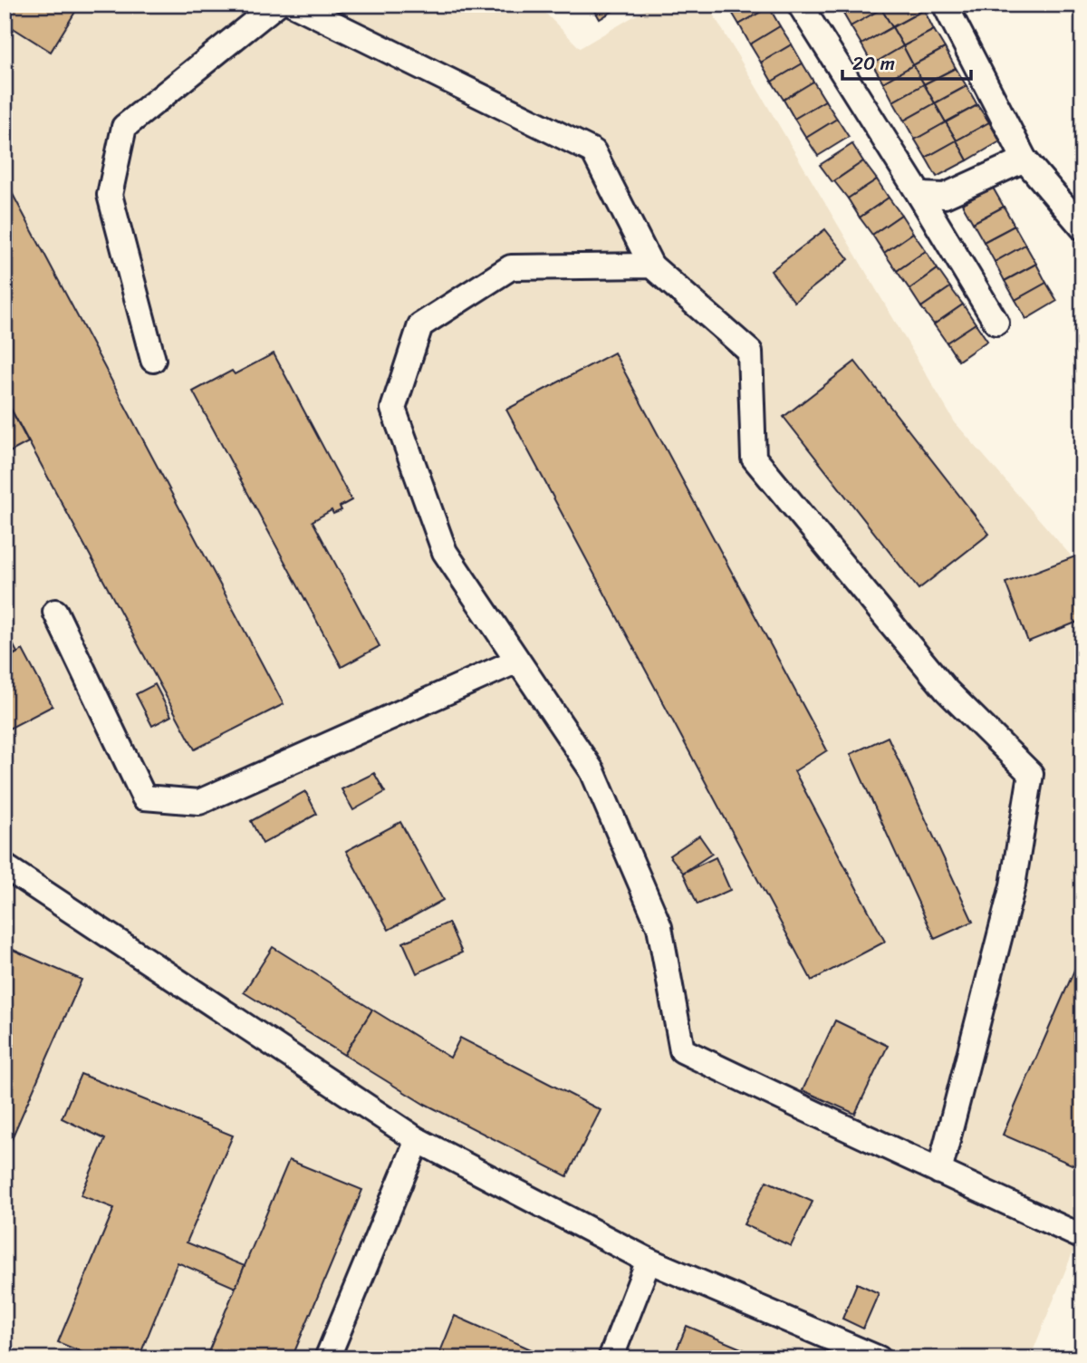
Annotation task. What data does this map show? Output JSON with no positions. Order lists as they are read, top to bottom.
{
  "scale_bar": "20 m"
}
